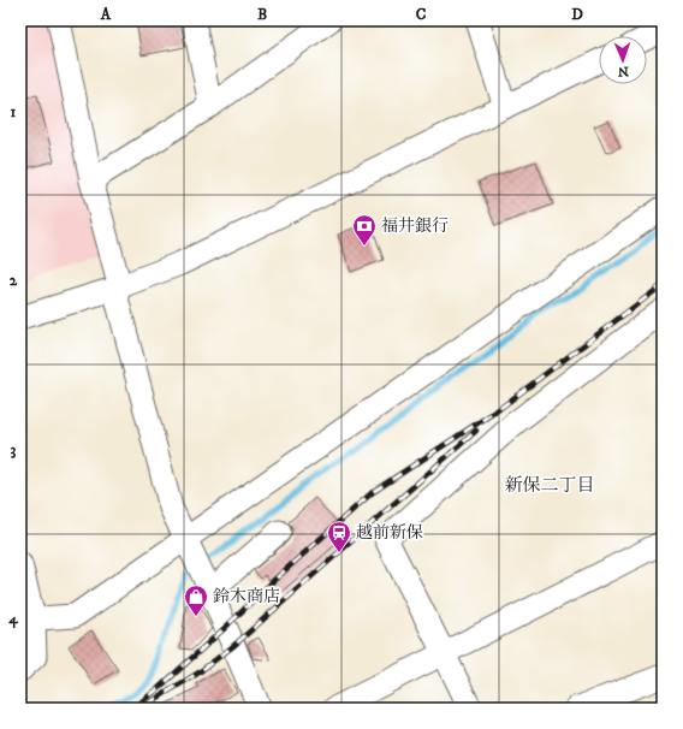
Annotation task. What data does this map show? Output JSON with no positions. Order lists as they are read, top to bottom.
{
  "districts": ["新保二丁目"],
  "places": {
    "bank": ["福井銀行"],
    "station": ["越前新保"],
    "shop": ["鈴木商店"]
  },
  "north": "bottom",
  "grid": {
    "columns": [
      "A",
      "B",
      "C",
      "D"
    ],
    "rows": [
      "1",
      "2",
      "3",
      "4"
    ]
  }
}
